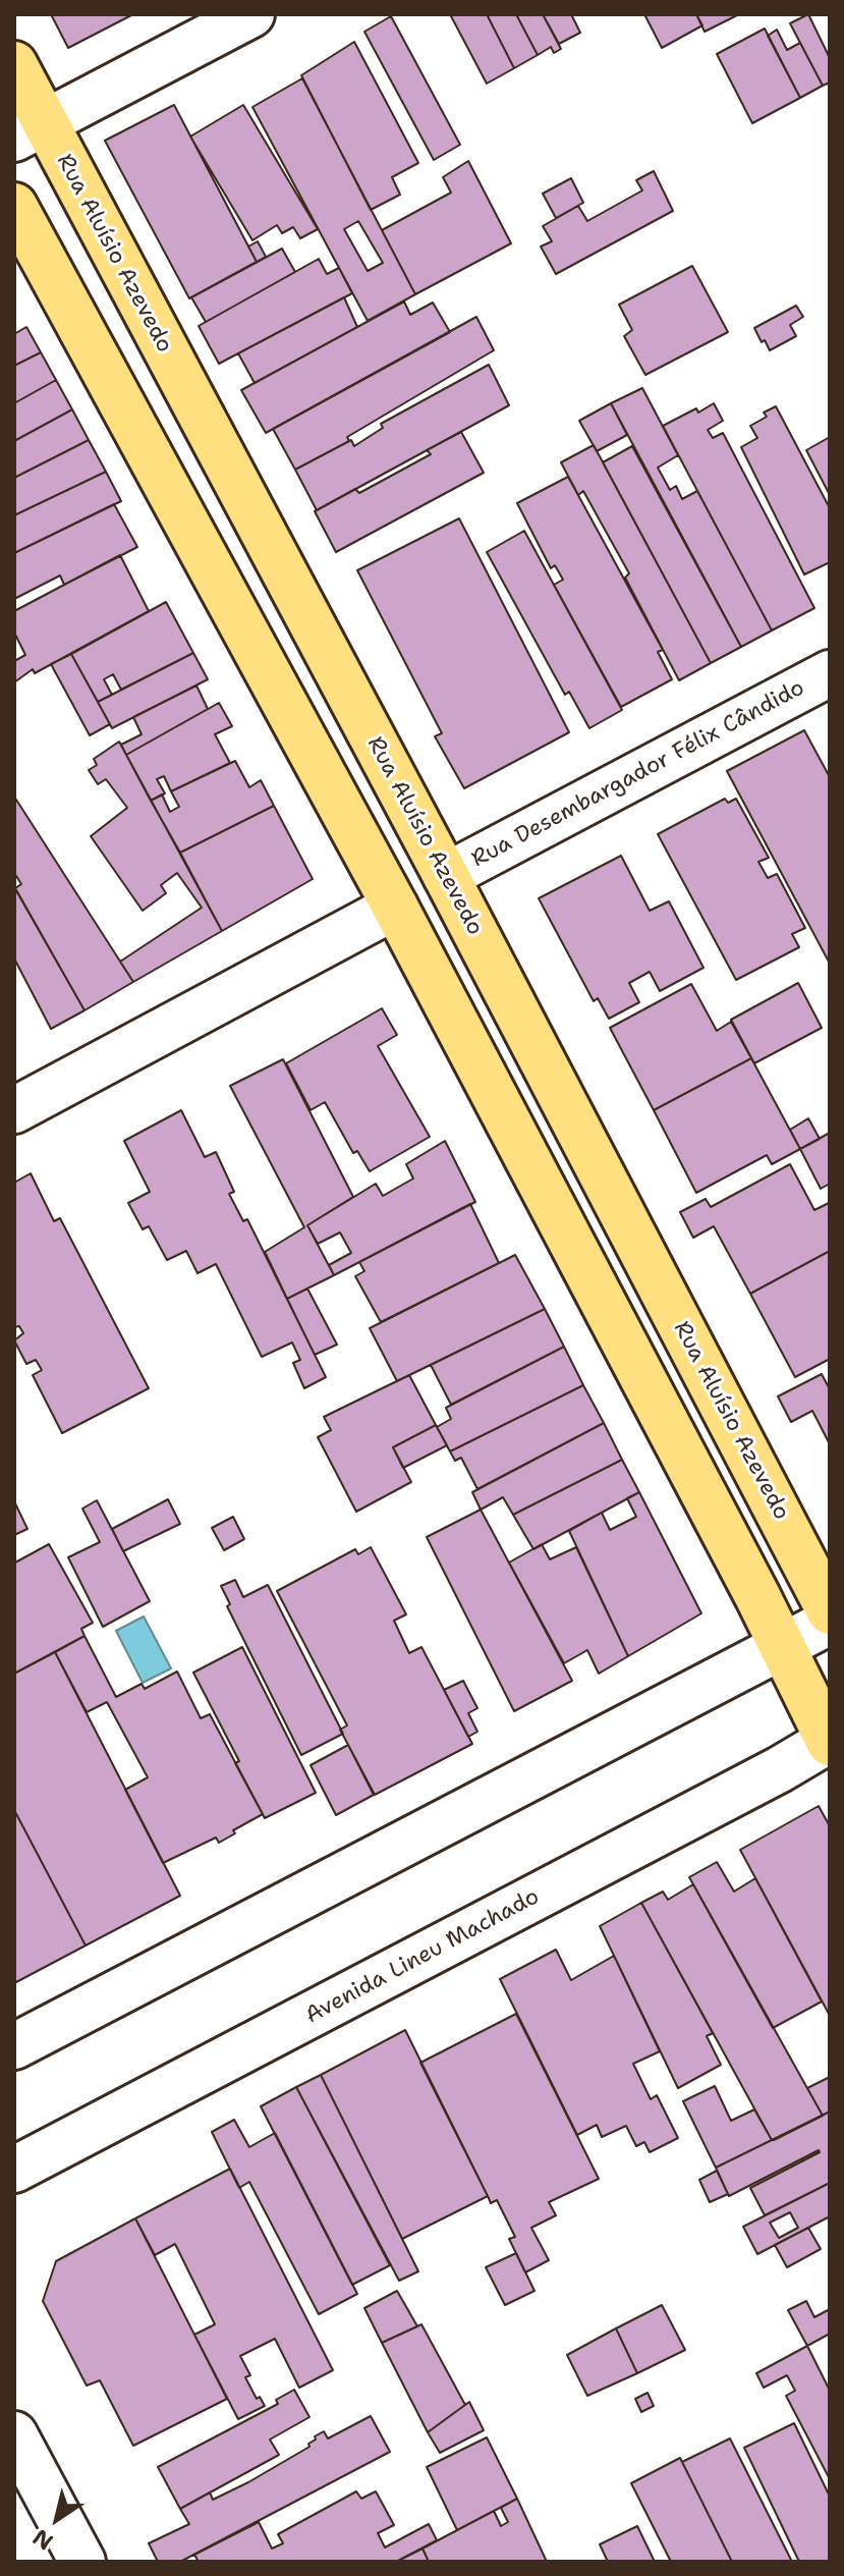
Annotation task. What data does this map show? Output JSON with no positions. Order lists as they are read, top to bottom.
{
  "streets": {
    "main road": ["Rua Aluísio Azevedo"],
    "street": ["Rua Desembargador Félix Cândido", "Avenida Lineu Machado"]
  },
  "crossings": [
    ["Rua Aluísio Azevedo", "Rua Desembargador Félix Cândido"]
  ],
  "north": "bottom left"
}
